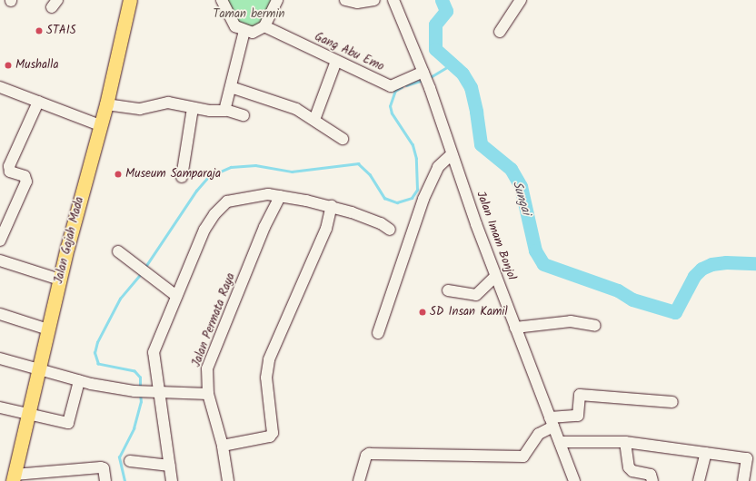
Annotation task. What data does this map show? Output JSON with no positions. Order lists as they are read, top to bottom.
{
  "streets": {
    "main road": ["Jalan Gajah Mada"],
    "street": ["Gang Abu Emo", "Jalan Imam Bonjol", "Jalan Permata Raya"]
  },
  "crossings": [
    ["Gang Abu Emo", "Jalan Imam Bonjol"]
  ],
  "water": ["Sungai"],
  "parks": ["Taman bermin"],
  "places": [
    "STAIS",
    "Mushalla",
    "Museum Samparaja",
    "SD Insan Kamil"
  ]
}
